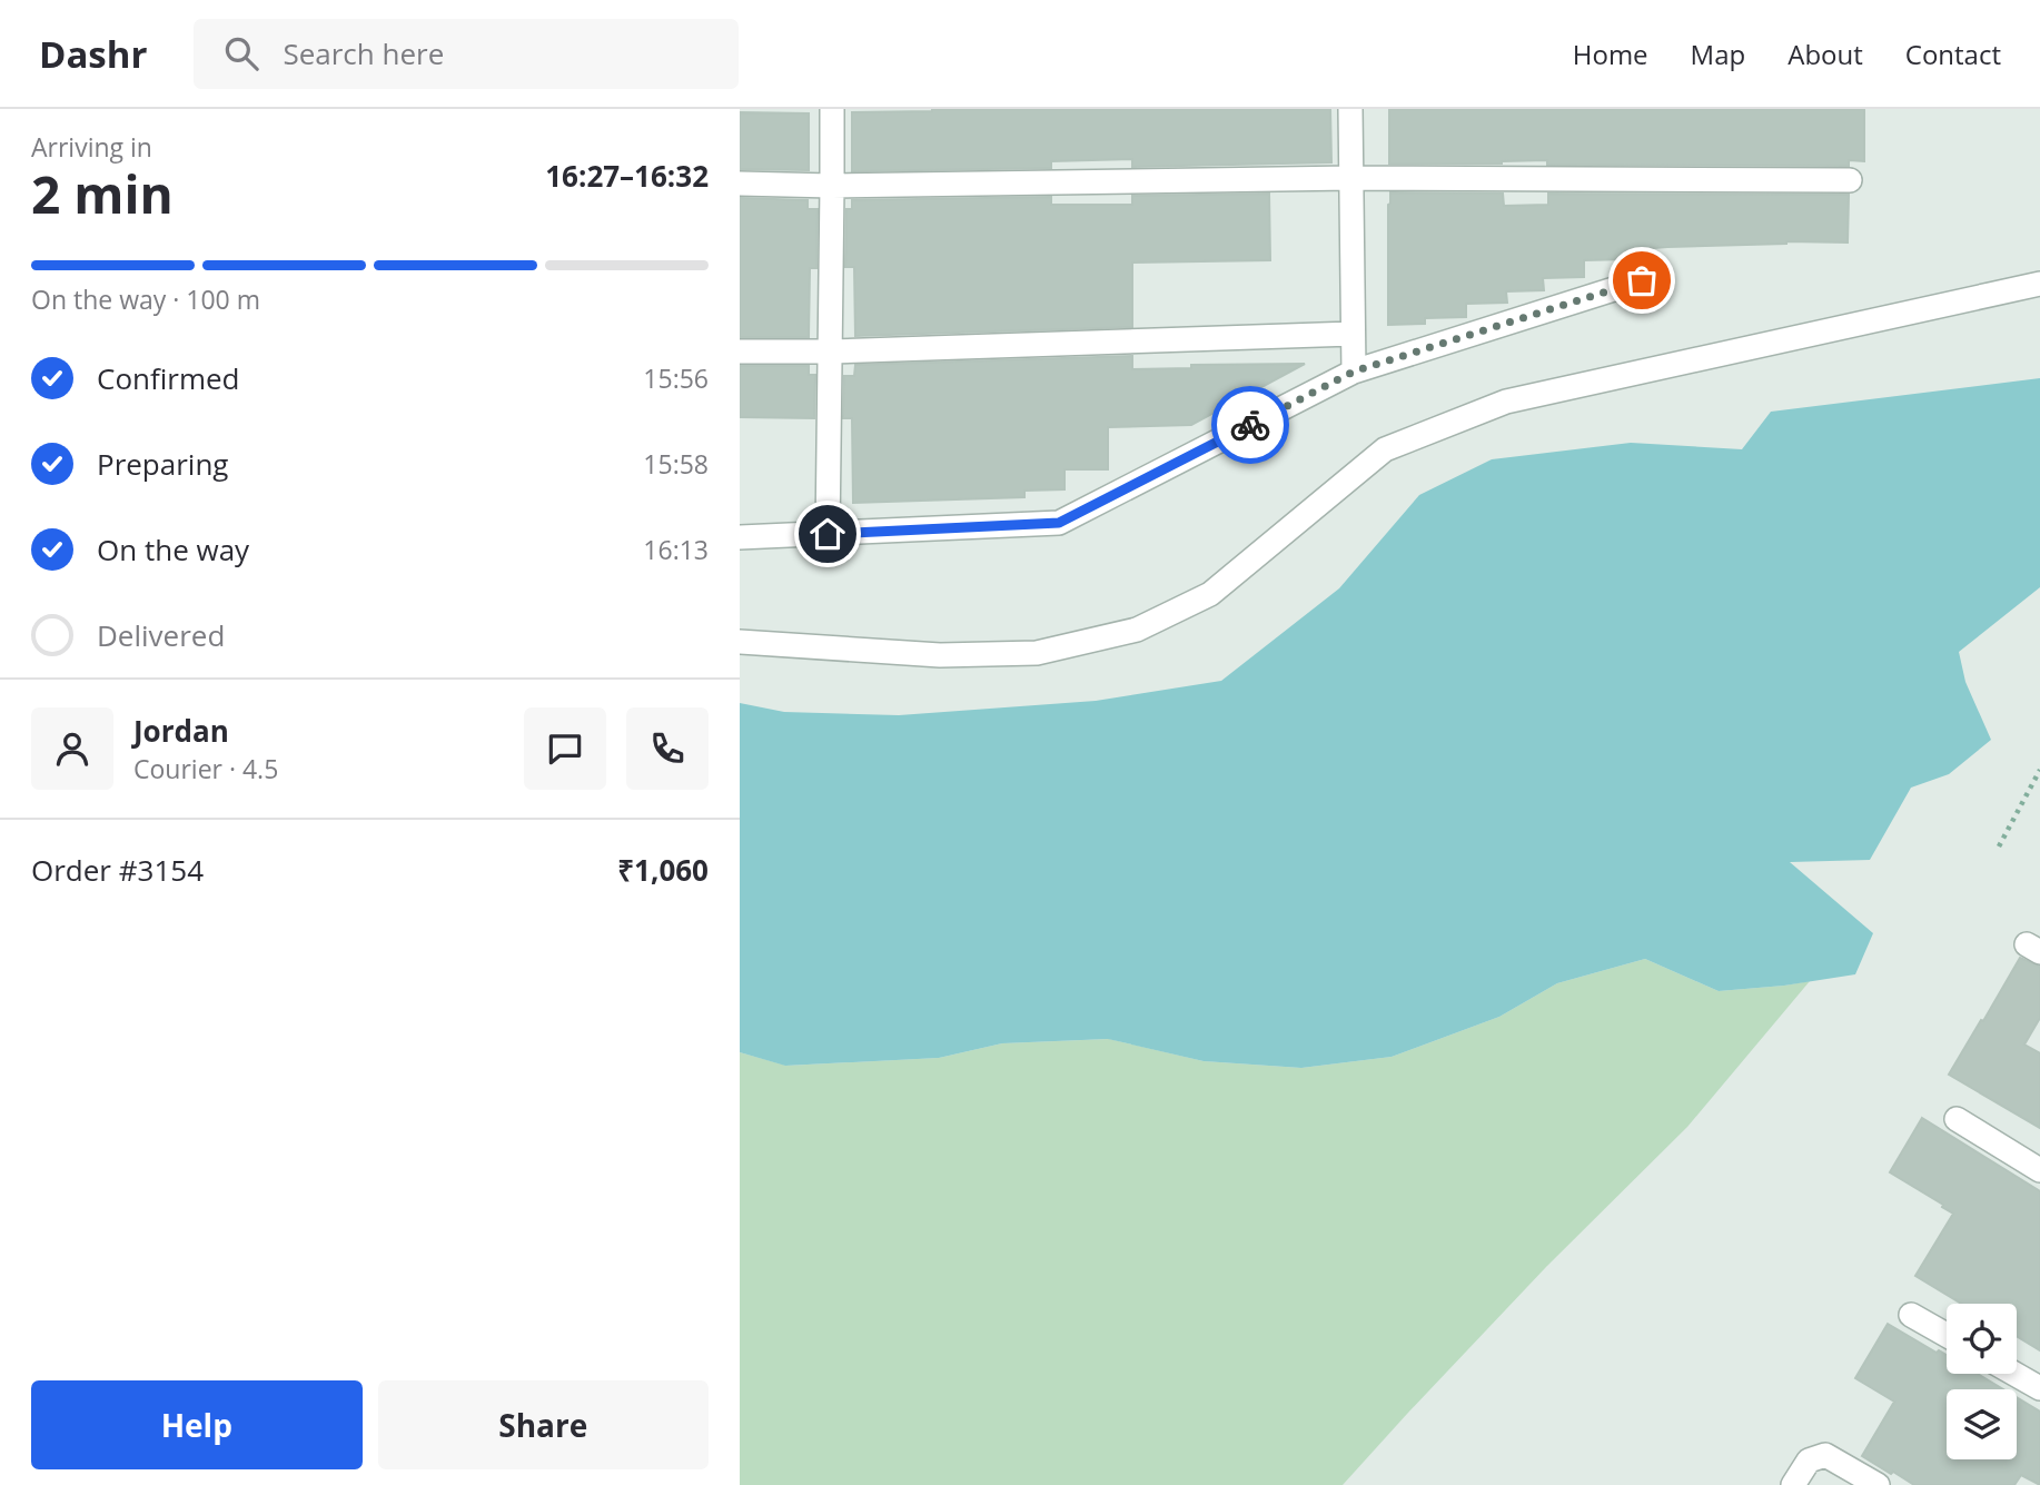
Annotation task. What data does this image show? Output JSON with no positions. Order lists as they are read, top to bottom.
{
  "page": {
    "header": "Dashr",
    "search": "Search here",
    "nav": [
      "Home",
      "Map",
      "About",
      "Contact"
    ],
    "heading": ["2 min", "Arriving in", "16:27–16:32"],
    "panel": [
      "Jordan",
      "Courier · 4.5",
      "Order #3154",
      "₹1,060"
    ],
    "bar": "On the way · 100 m",
    "list": [
      ["Confirmed", "15:56"],
      ["Preparing", "15:58"],
      ["On the way", "16:13"],
      "Delivered"
    ],
    "buttons": ["Help", "Share"]
  }
}
